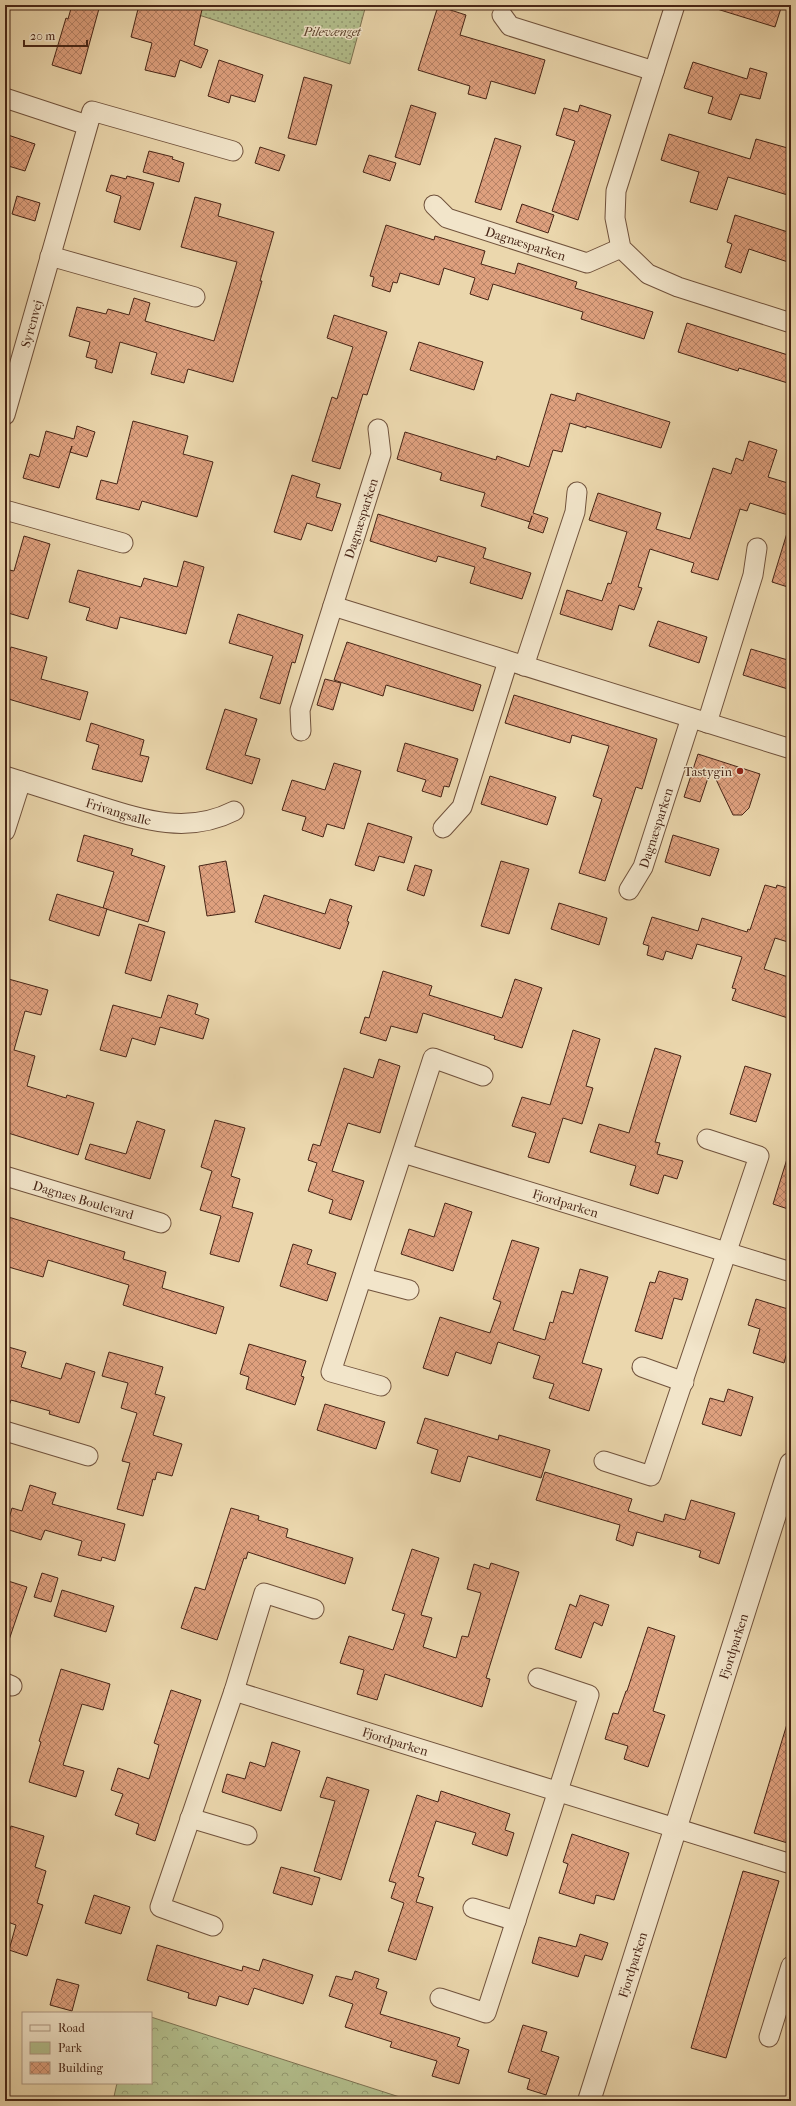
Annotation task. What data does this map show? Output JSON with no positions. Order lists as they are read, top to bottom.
{
  "streets": {
    "street": [
      "Dagnæsparken",
      "Syrenvej",
      "Frivangsalle",
      "Dagnæs Boulevard",
      "Fjordparken"
    ]
  },
  "parks": ["Pilevænget"],
  "places": ["Tastygin"],
  "legend": ["Road", "Park", "Building"],
  "scale_bar": "20 m"
}
